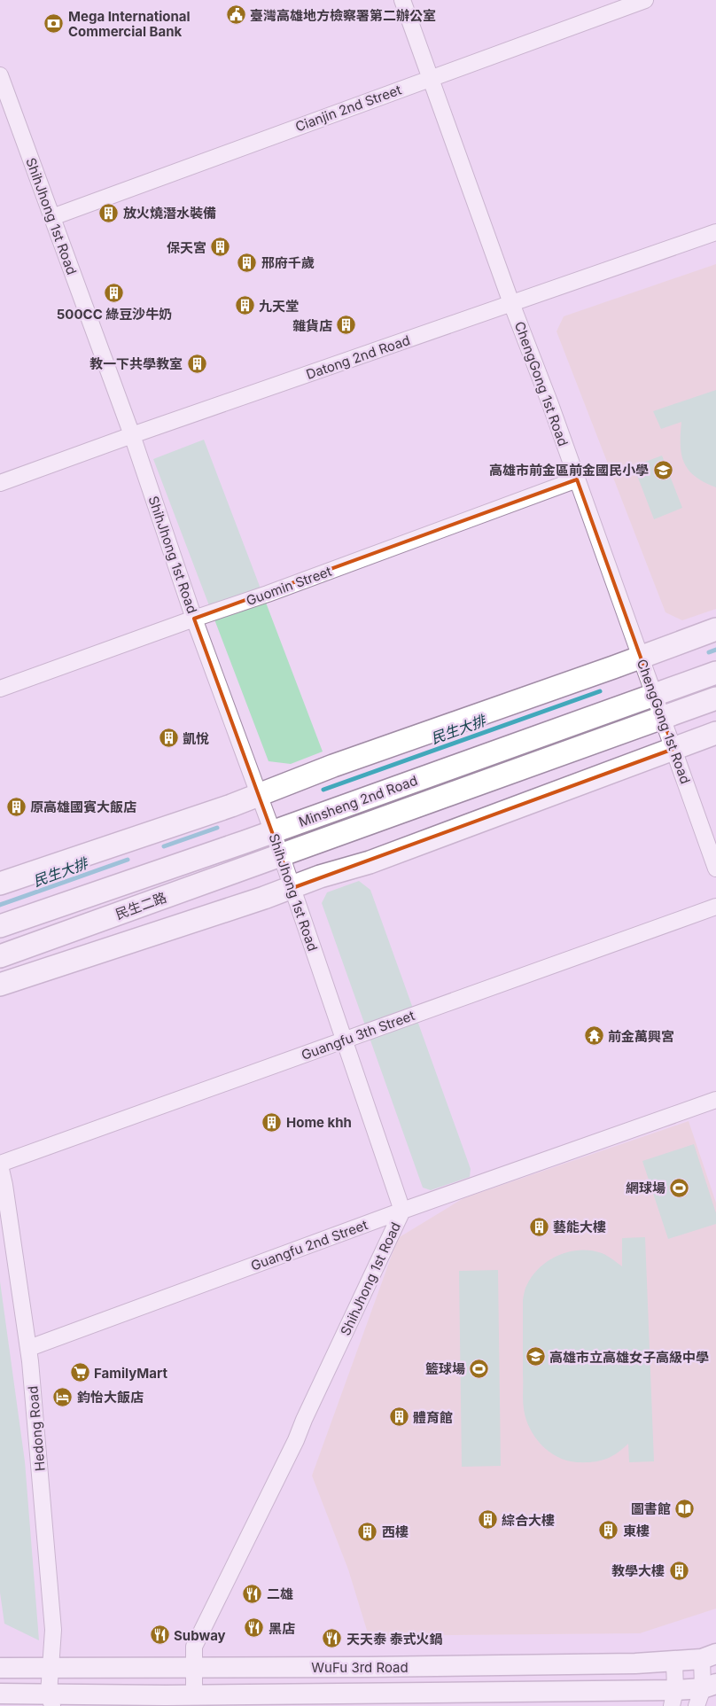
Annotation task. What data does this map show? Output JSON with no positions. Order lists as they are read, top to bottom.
{
  "streets": {
    "main road": ["Minsheng 2nd Road", "民生二路"],
    "street": [
      "Cianjin 2nd Street",
      "ShihJhong 1st Road",
      "Datong 2nd Road",
      "ChengGong 1st Road",
      "Guomin Street",
      "Guangfu 3th Street",
      "Guangfu 2nd Street",
      "Hedong Road",
      "WuFu 3rd Road"
    ]
  },
  "crossings": [
    ["Cianjin 2nd Street", "ShihJhong 1st Road"],
    ["Cianjin 2nd Street", "ChengGong 1st Road"],
    ["ShihJhong 1st Road", "Datong 2nd Road"],
    ["ShihJhong 1st Road", "Guomin Street"],
    ["ShihJhong 1st Road", "Minsheng 2nd Road"],
    ["ShihJhong 1st Road", "民生二路"],
    ["ShihJhong 1st Road", "Guangfu 3th Street"],
    ["ShihJhong 1st Road", "Guangfu 2nd Street"],
    ["ShihJhong 1st Road", "WuFu 3rd Road"],
    ["Datong 2nd Road", "ChengGong 1st Road"],
    ["ChengGong 1st Road", "Guomin Street"],
    ["ChengGong 1st Road", "Minsheng 2nd Road"],
    ["Minsheng 2nd Road", "民生二路"],
    ["Guangfu 3th Street", "Hedong Road"],
    ["Guangfu 2nd Street", "Hedong Road"],
    ["Hedong Road", "WuFu 3rd Road"]
  ],
  "water": ["民生大排"],
  "places": {
    "public building": ["臺灣高雄地方檢察署第二辦公室"],
    "bank": ["Mega International Commercial Bank"],
    "building": [
      "放火燒潛水裝備",
      "保天宮",
      "邢府千歲",
      "500CC 綠豆沙牛奶",
      "九天堂",
      "雜貨店",
      "教一下共學教室",
      "凱悅",
      "原高雄國賓大飯店",
      "Home khh",
      "藝能大樓",
      "體育館",
      "綜合大樓",
      "東樓",
      "西樓",
      "教學大樓"
    ],
    "school or university": ["高雄市前金區前金國民小學", "高雄市立高雄女子高級中學"],
    "temple": ["前金萬興宮"],
    "sports": ["網球場", "籃球場"],
    "supermarket": ["FamilyMart"],
    "hotel": ["鈞怡大飯店"],
    "library": ["圖書館"],
    "restaurant": [
      "二雄",
      "黑店",
      "Subway",
      "天天泰 泰式火鍋"
    ]
  }
}
